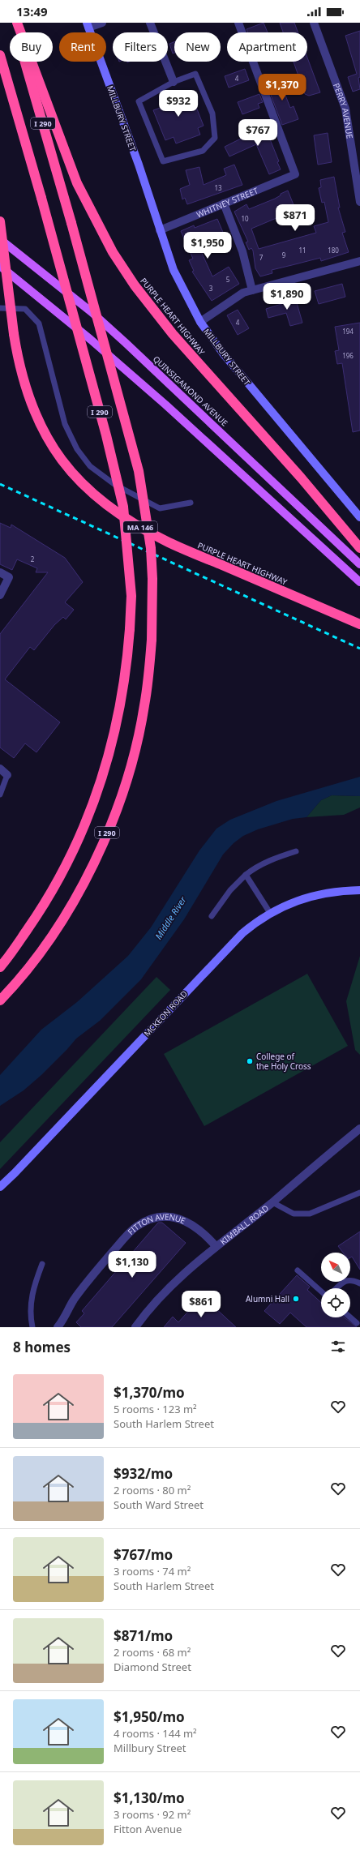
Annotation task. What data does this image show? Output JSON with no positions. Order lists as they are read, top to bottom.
{
  "streets": {
    "highway": ["I 290", "PURPLE HEART HIGHWAY", "MA 146"],
    "main road": ["MILLBURY STREET", "QUINSIGAMOND AVENUE", "MCKEON ROAD"],
    "street": [
      "PERRY AVENUE",
      "WHITNEY STREET",
      "KIMBALL ROAD",
      "FITTON AVENUE"
    ]
  },
  "crossings": [
    ["MILLBURY STREET", "WHITNEY STREET"],
    ["KIMBALL ROAD", "FITTON AVENUE"]
  ],
  "water": ["Middle River"],
  "places": ["College of the Holy Cross", "Alumni Hall"],
  "house_numbers": [
    "4",
    "13",
    "10",
    "11",
    "180",
    "9",
    "7",
    "5",
    "3",
    "4",
    "194",
    "196",
    "2"
  ],
  "north": "top left",
  "page": {
    "status": "13:49",
    "chip": [
      "Buy",
      "Rent",
      "Filters",
      "New",
      "Apartment"
    ],
    "price": [
      "$1,370",
      "$932",
      "$767",
      "$871",
      "$1,950",
      "$1,890",
      "$1,130",
      "$861"
    ],
    "heading": "8 homes",
    "list": [
      {
        "name": "$1,370/mo",
        "note": "5 rooms · 123 m² · South Harlem Street"
      },
      {
        "name": "$932/mo",
        "note": "2 rooms · 80 m² · South Ward Street"
      },
      {
        "name": "$767/mo",
        "note": "3 rooms · 74 m² · South Harlem Street"
      },
      {
        "name": "$871/mo",
        "note": "2 rooms · 68 m² · Diamond Street"
      },
      {
        "name": "$1,950/mo",
        "note": "4 rooms · 144 m² · Millbury Street"
      },
      {
        "name": "$1,130/mo",
        "note": "3 rooms · 92 m² · Fitton Avenue"
      }
    ]
  }
}
